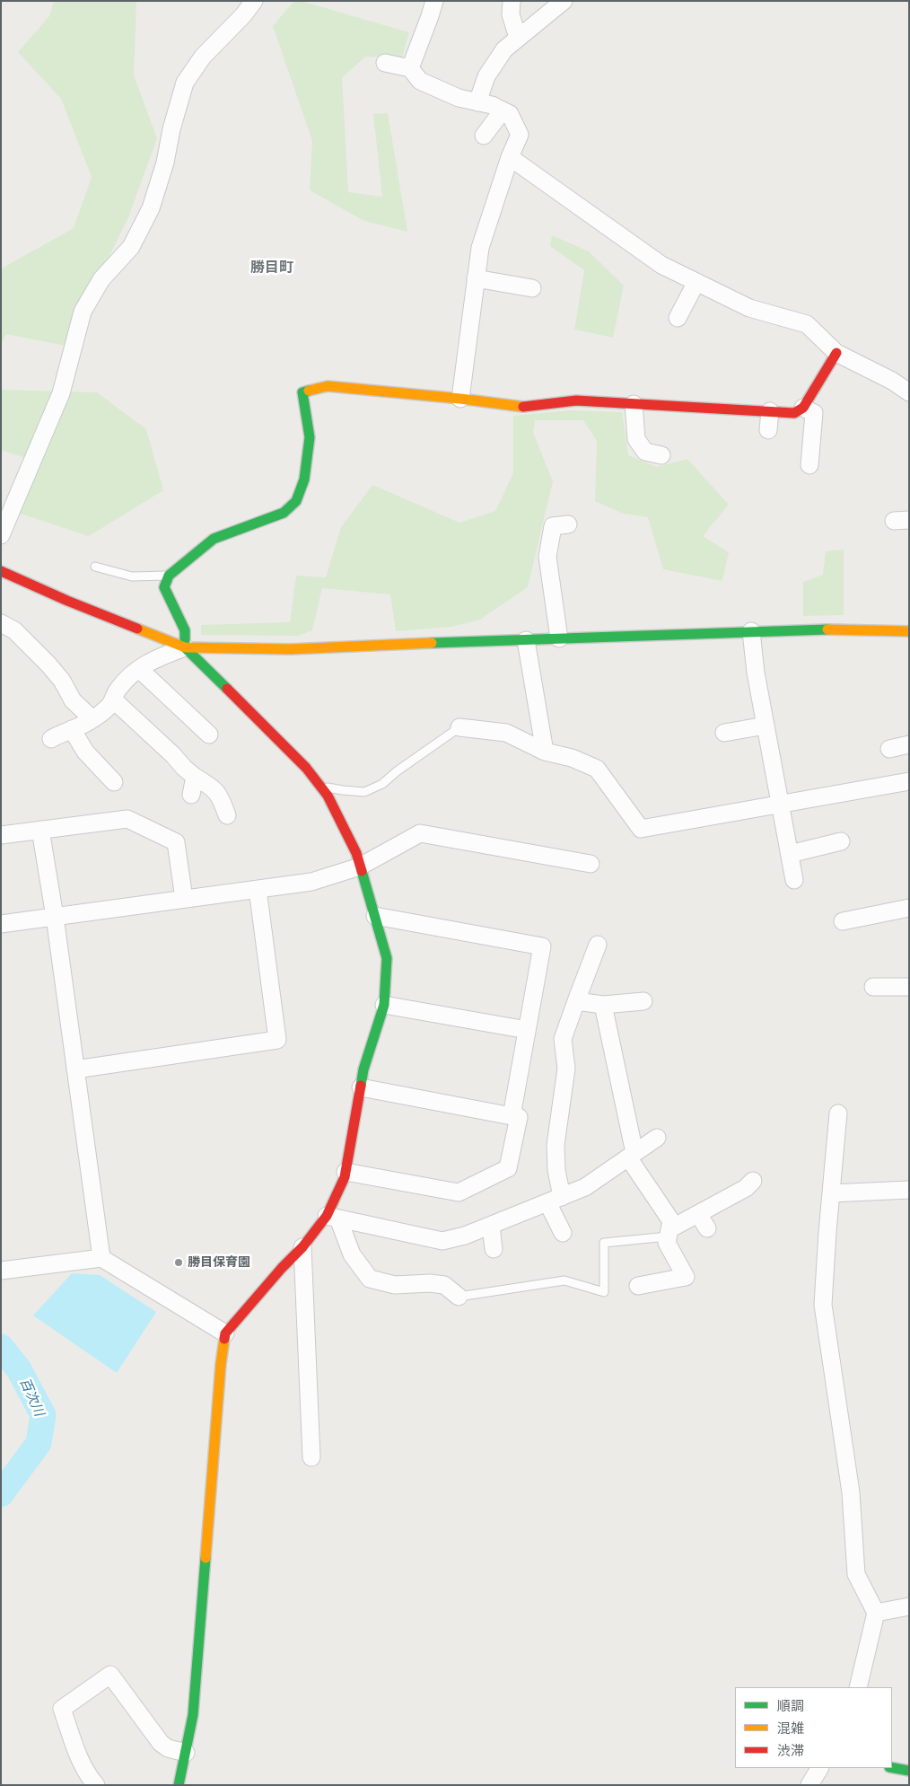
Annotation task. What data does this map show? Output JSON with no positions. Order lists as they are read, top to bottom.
{
  "districts": ["勝目町"],
  "water": ["百次川"],
  "places": ["勝目保育園"],
  "legend": ["順調", "混雑", "渋滞"]
}
